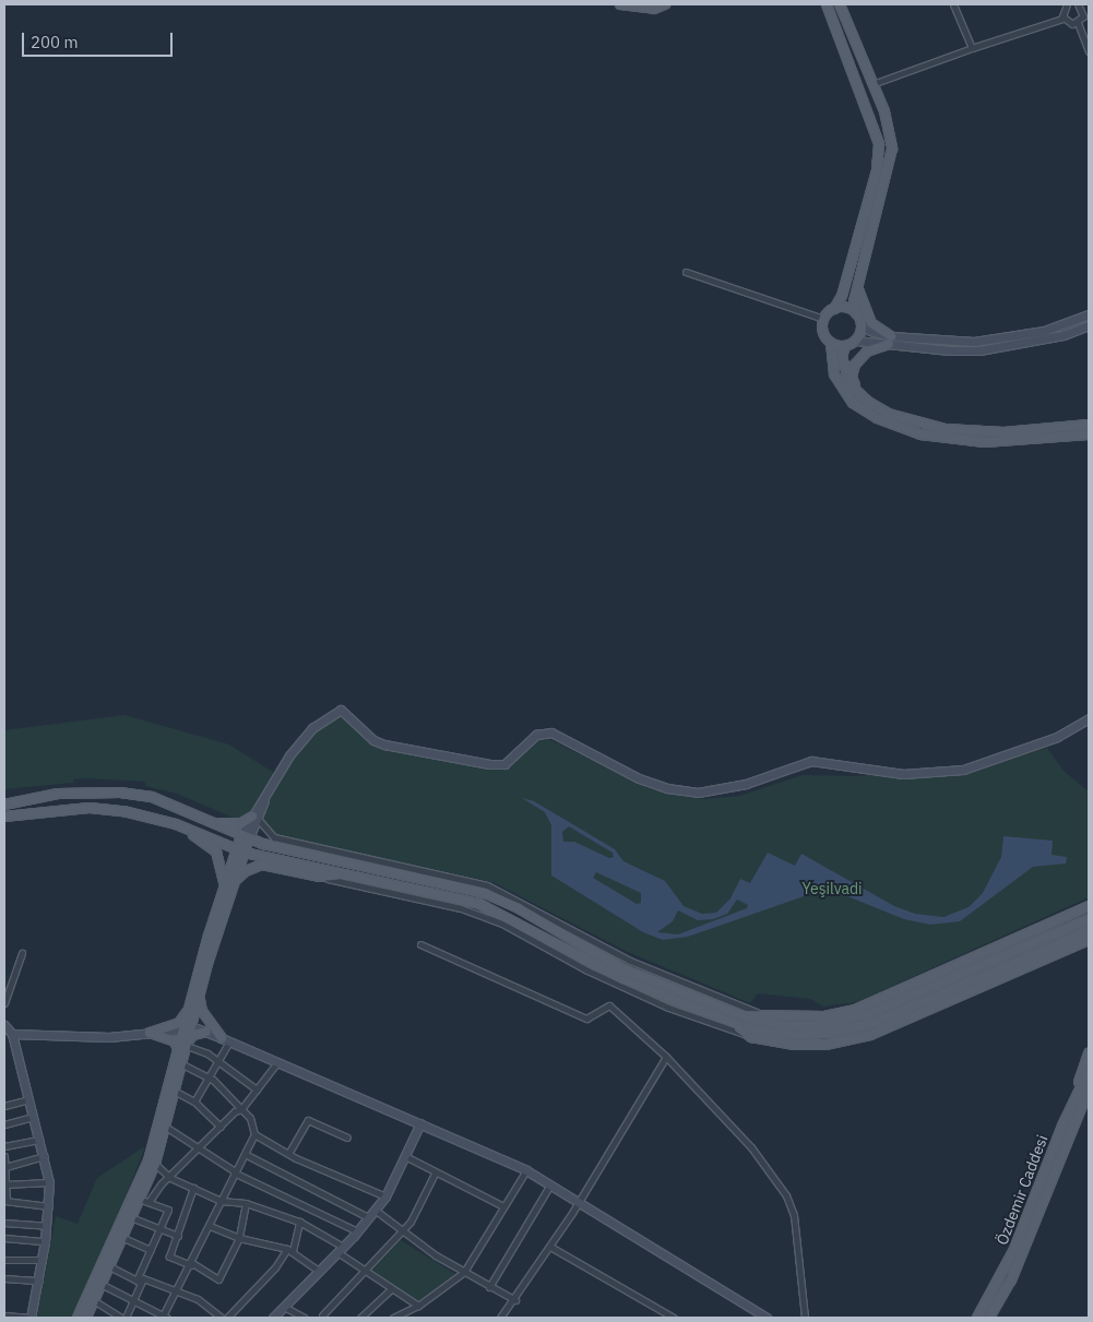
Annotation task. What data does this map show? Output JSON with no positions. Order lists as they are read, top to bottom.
{
  "streets": {
    "main road": ["Özdemir Caddesi"]
  },
  "parks": ["Yeşilvadi"],
  "scale_bar": "200 m"
}
